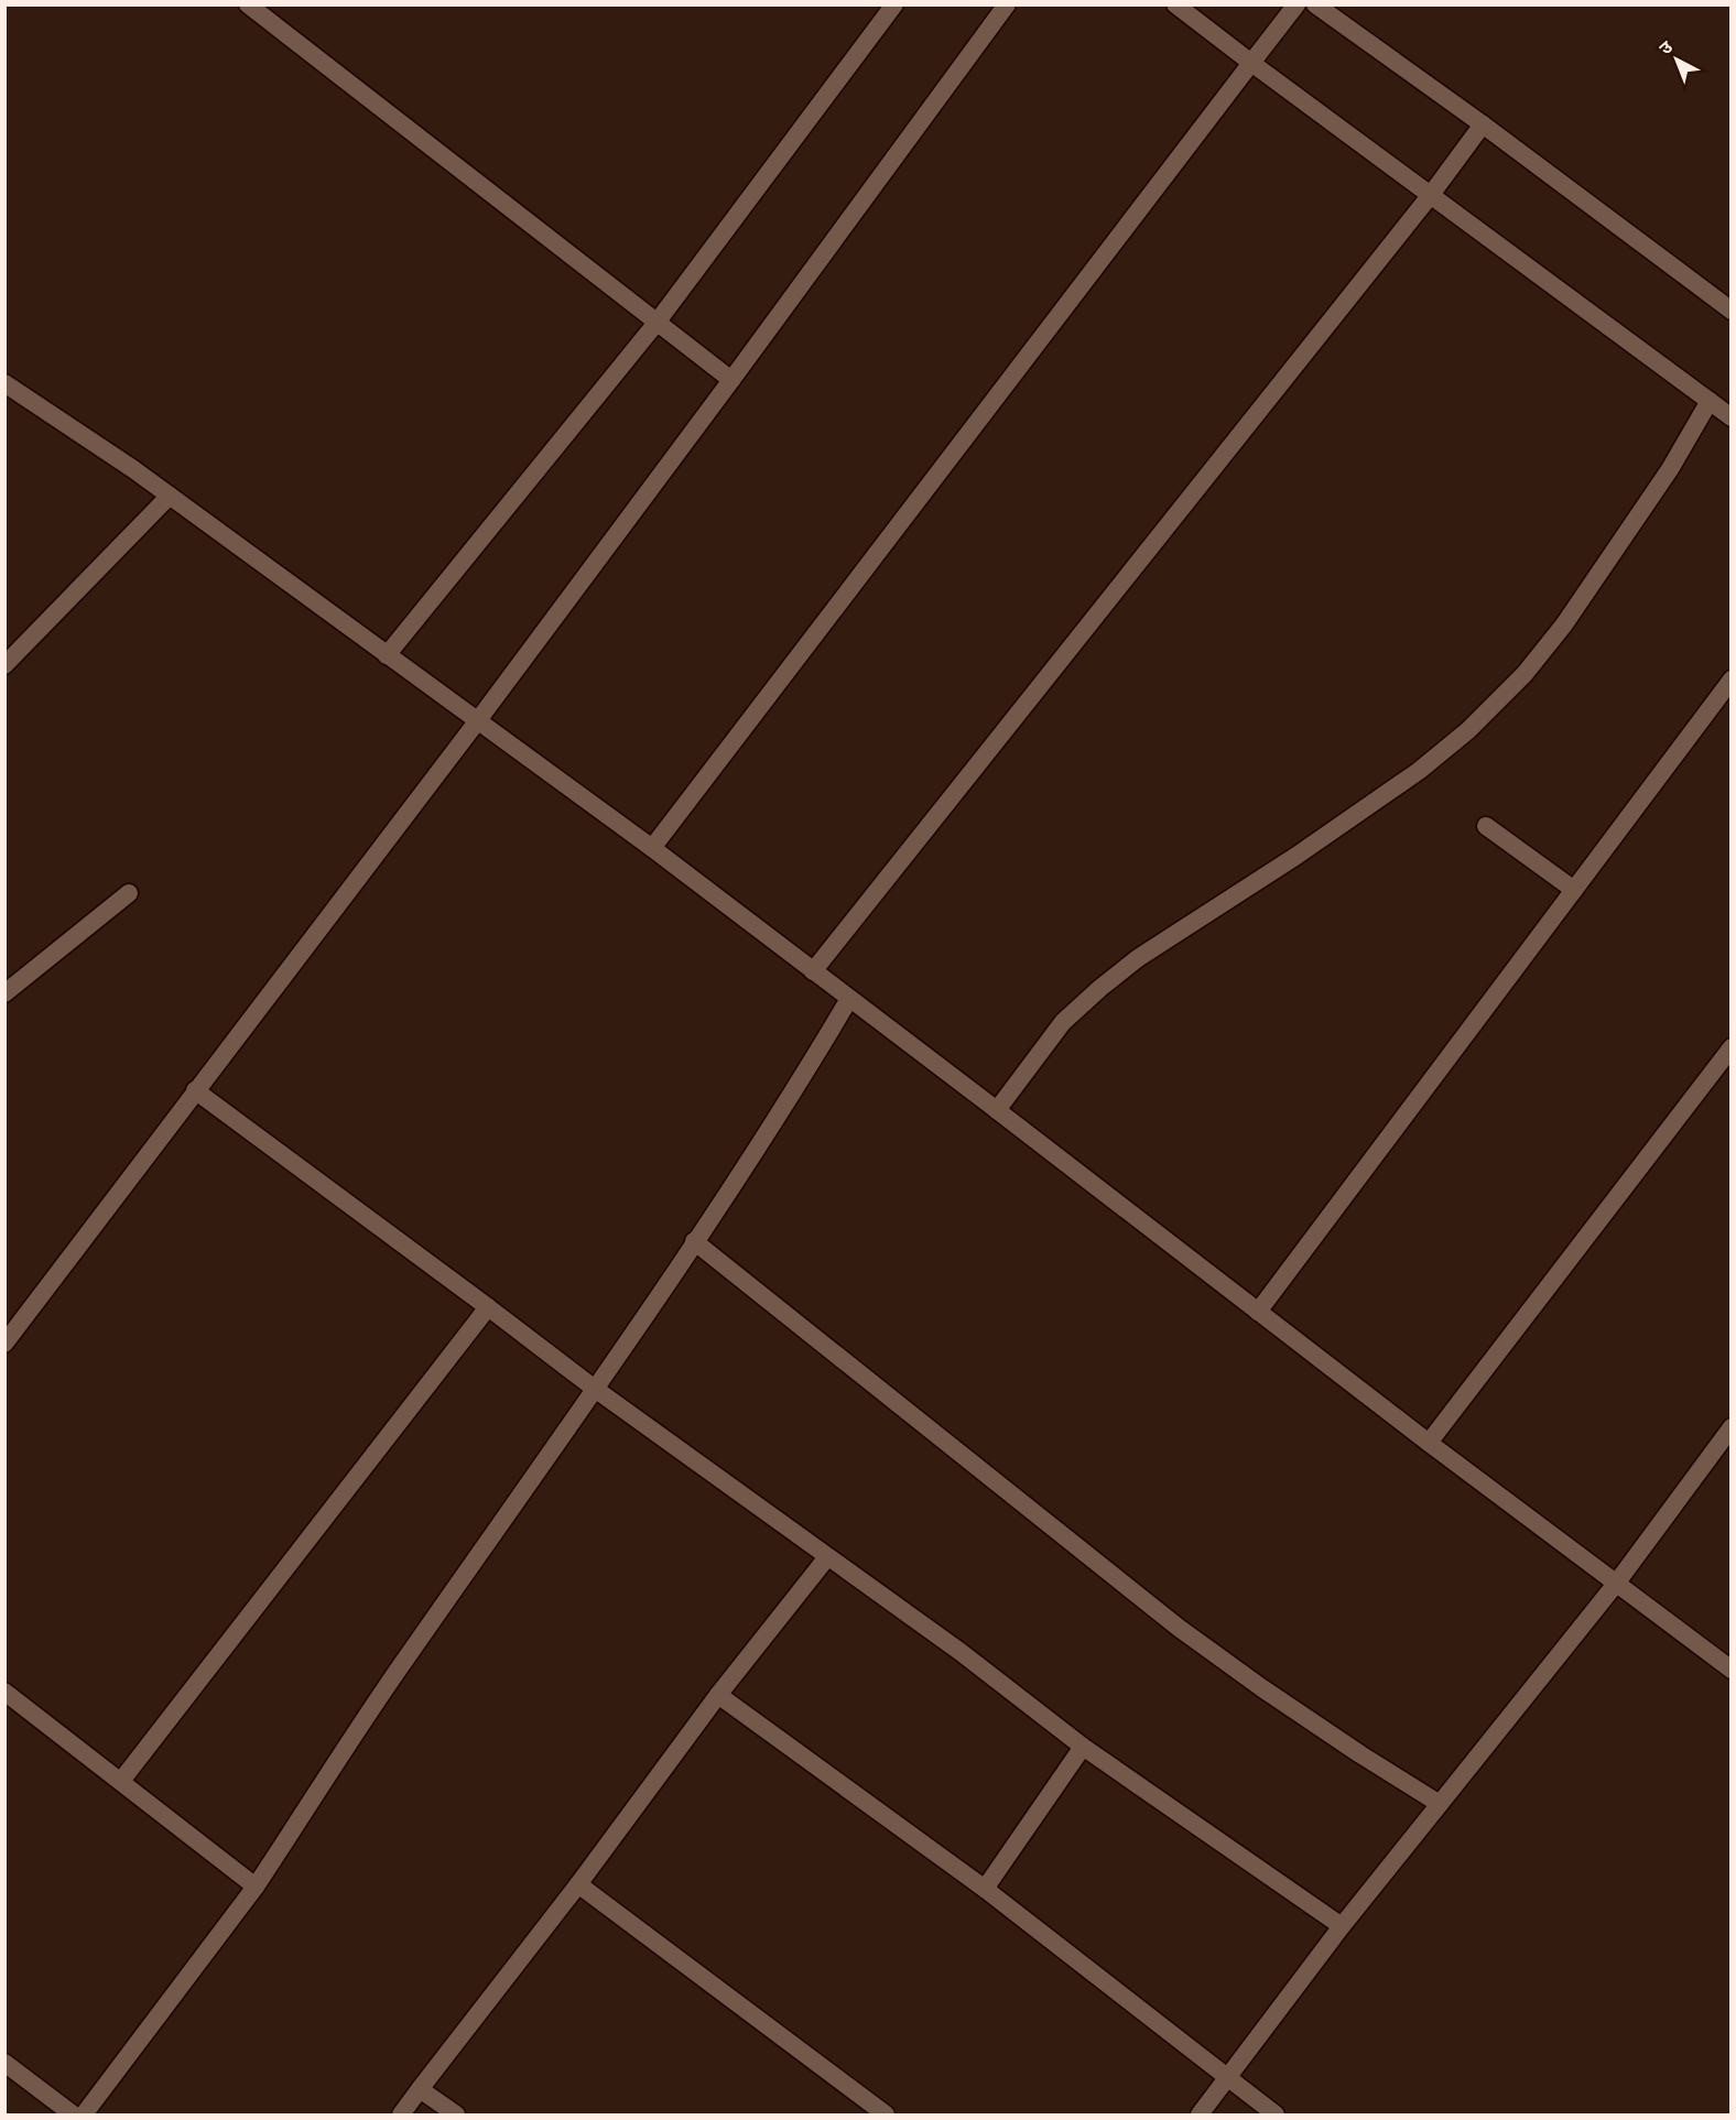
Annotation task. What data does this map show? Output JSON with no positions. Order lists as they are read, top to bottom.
{
  "north": "top left"
}
